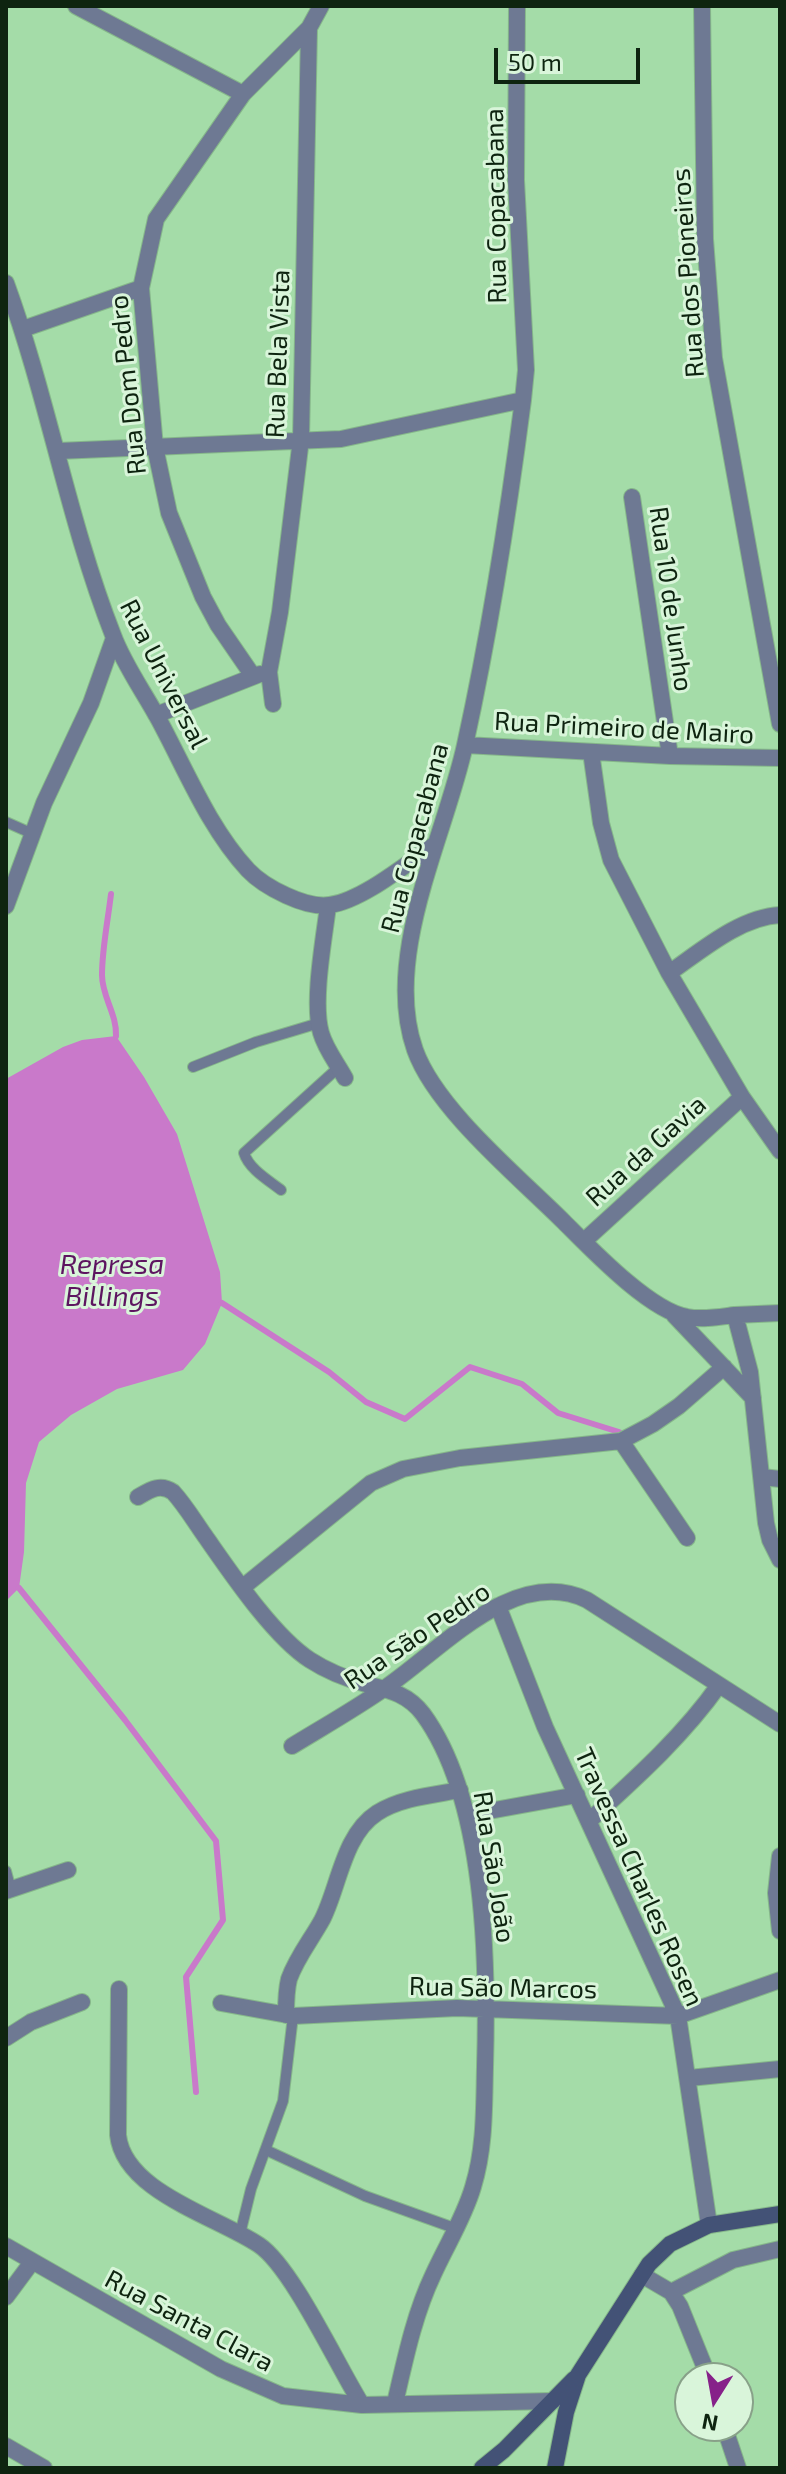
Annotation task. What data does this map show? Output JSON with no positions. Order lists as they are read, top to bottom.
{
  "streets": {
    "street": [
      "Rua Copacabana",
      "Rua dos Pioneiros",
      "Rua Bela Vista",
      "Rua Dom Pedro",
      "Rua 10 de Junho",
      "Rua Universal",
      "Rua Primeiro de Mairo",
      "Rua da Gavia",
      "Rua São Pedro",
      "Rua São João",
      "Travessa Charles Rosen",
      "Rua São Marcos",
      "Rua Santa Clara"
    ]
  },
  "crossings": [
    ["Rua Copacabana", "Rua Primeiro de Mairo"],
    ["Rua Copacabana", "Rua da Gavia"],
    ["Rua Bela Vista", "Rua Dom Pedro"],
    ["Rua 10 de Junho", "Rua Primeiro de Mairo"],
    ["Rua São Pedro", "Rua São João"],
    ["Rua São Pedro", "Travessa Charles Rosen"],
    ["Rua São João", "Rua São Marcos"],
    ["Rua São João", "Rua Santa Clara"],
    ["Travessa Charles Rosen", "Rua São Marcos"]
  ],
  "water": ["Represa Billings"],
  "scale_bar": "50 m",
  "north": "bottom"
}
